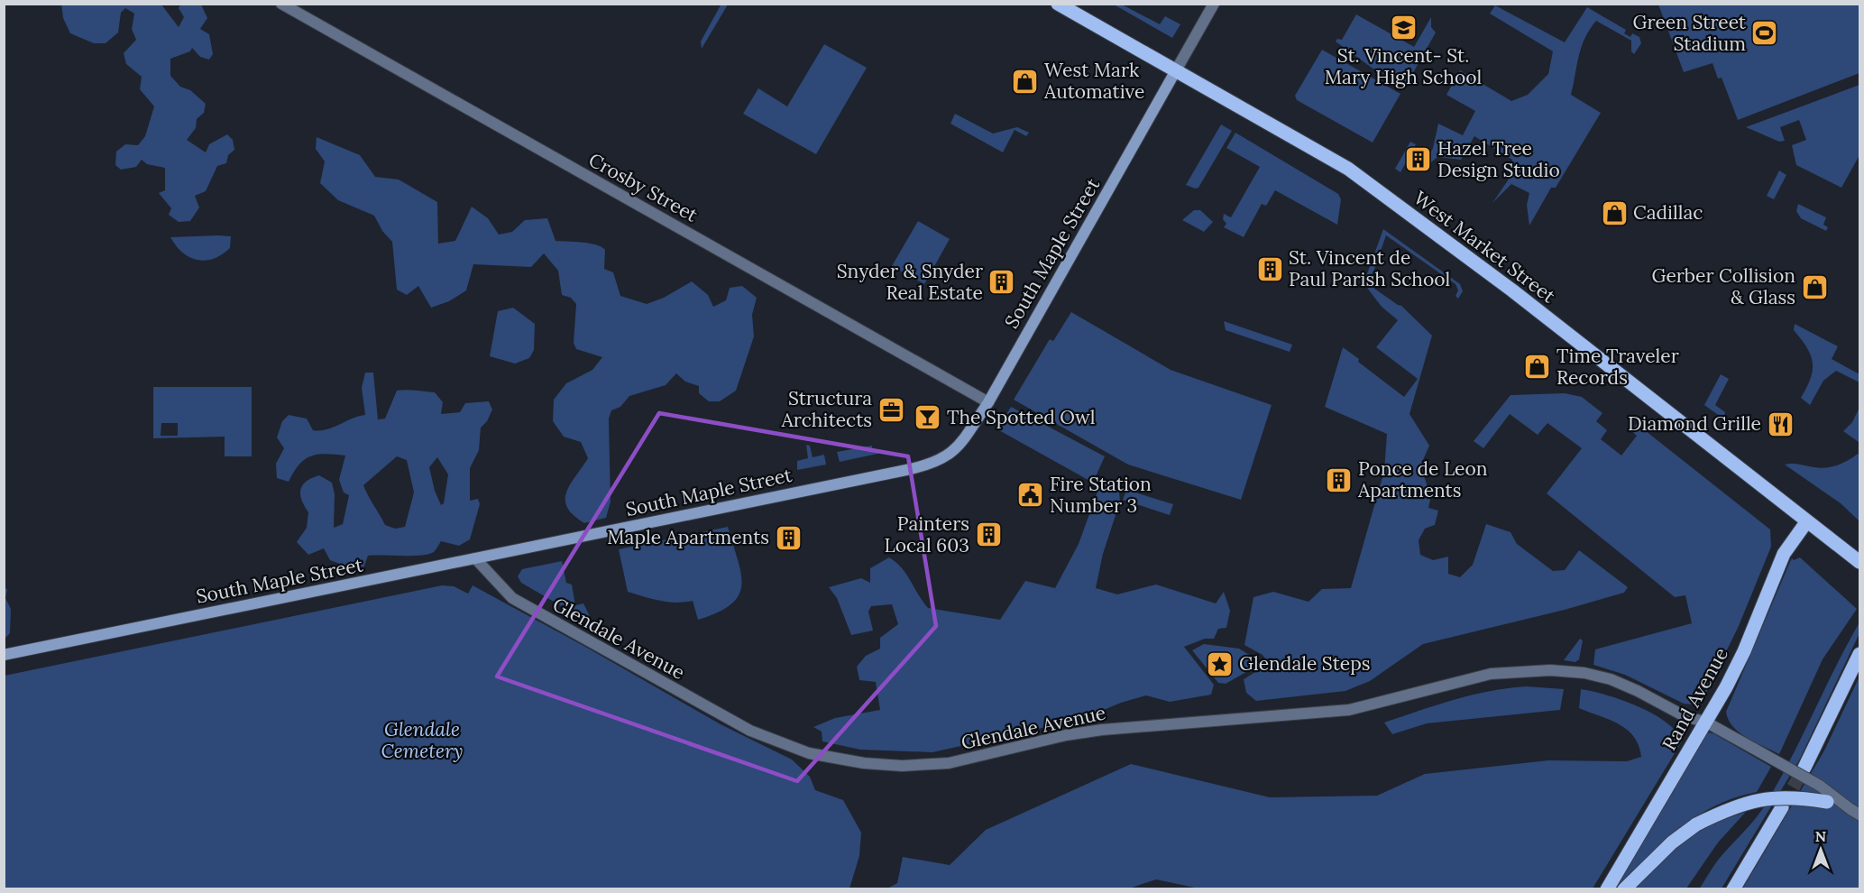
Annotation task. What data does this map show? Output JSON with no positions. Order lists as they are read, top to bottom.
{
  "streets": {
    "main road": ["West Market Street", "South Maple Street", "Rand Avenue"],
    "street": ["Crosby Street", "Glendale Avenue"]
  },
  "crossings": [
    ["Crosby Street", "South Maple Street"],
    ["West Market Street", "South Maple Street"],
    ["West Market Street", "Rand Avenue"],
    ["South Maple Street", "Glendale Avenue"],
    ["Glendale Avenue", "Rand Avenue"]
  ],
  "parks": ["Glendale Cemetery"],
  "places": {
    "school or university": ["St. Vincent- St. Mary High School"],
    "sports": ["Green Street Stadium"],
    "shop": [
      "West Mark Automative",
      "Cadillac",
      "Gerber Collision & Glass",
      "Time Traveler Records"
    ],
    "building": [
      "Hazel Tree Design Studio",
      "St. Vincent de Paul Parish School",
      "Snyder & Snyder Real Estate",
      "Ponce de Leon Apartments",
      "Painters Local 603",
      "Maple Apartments"
    ],
    "office": ["Structura Architects"],
    "bar": ["The Spotted Owl"],
    "restaurant": ["Diamond Grille"],
    "public building": ["Fire Station Number 3"],
    "place": ["Glendale Steps"]
  },
  "north": "top"
}
